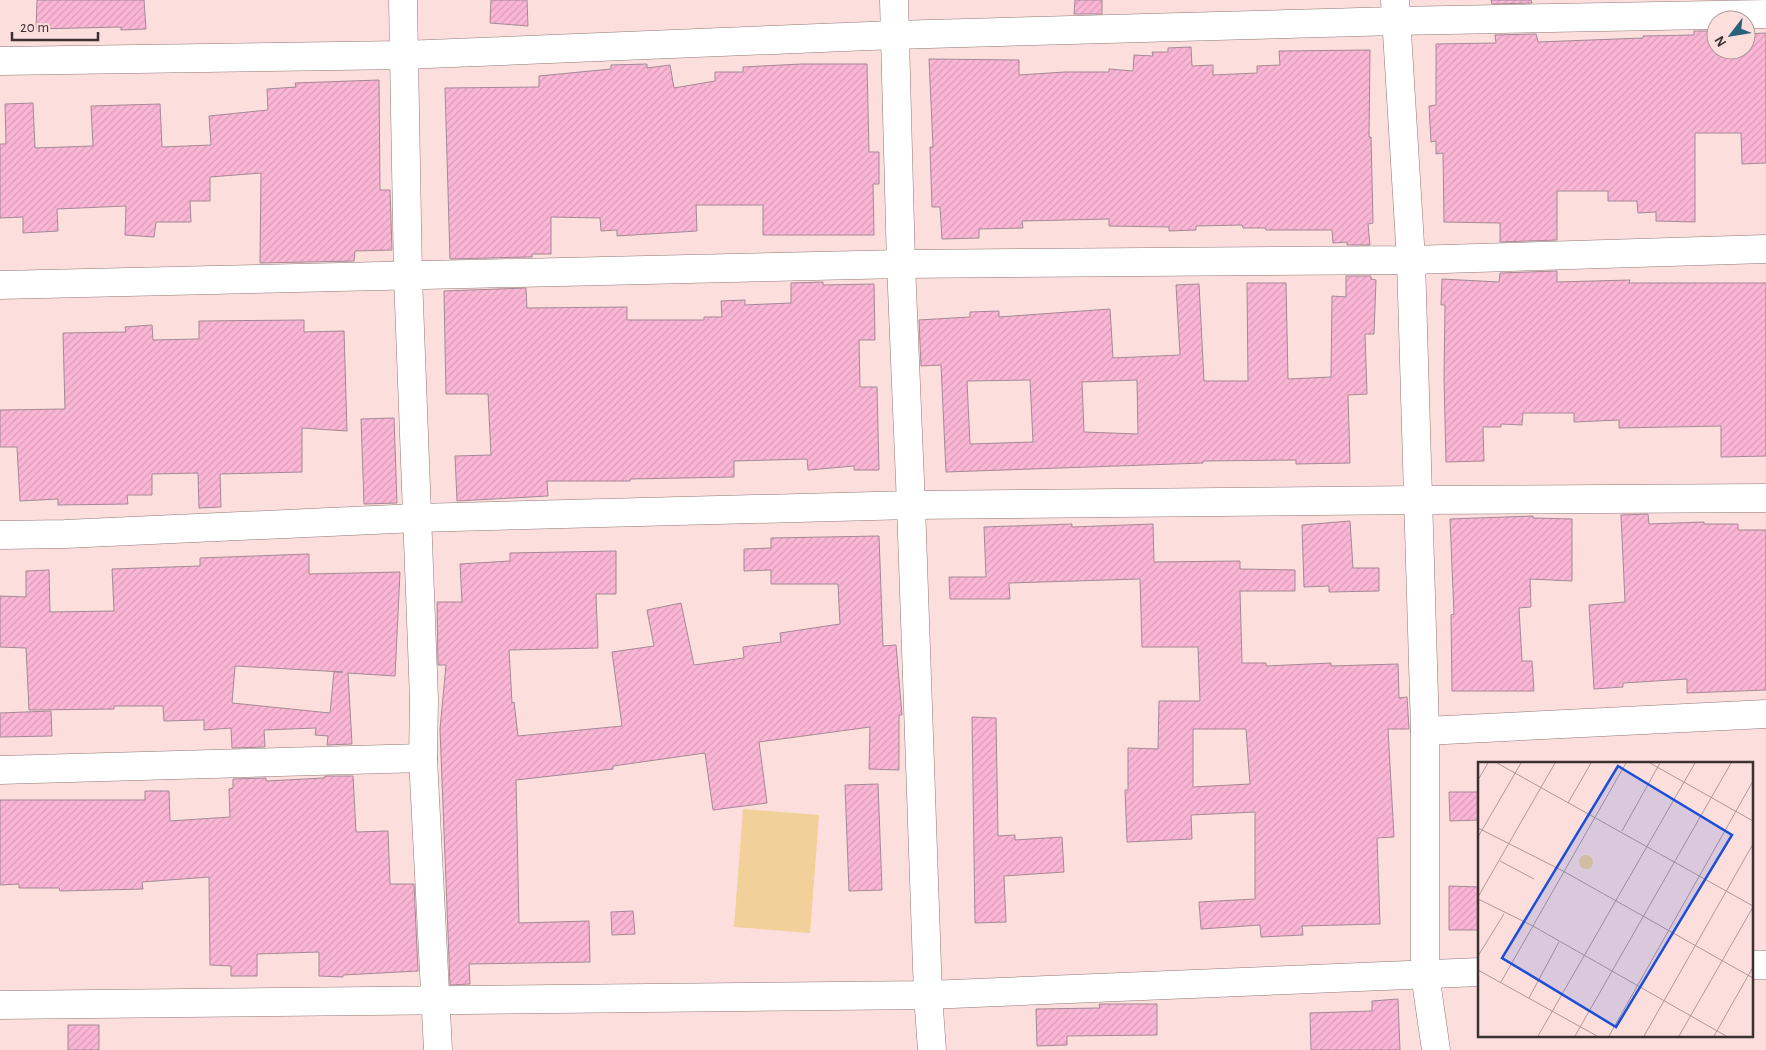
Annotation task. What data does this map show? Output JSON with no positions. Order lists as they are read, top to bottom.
{
  "scale_bar": "20 m",
  "north": "bottom left"
}
